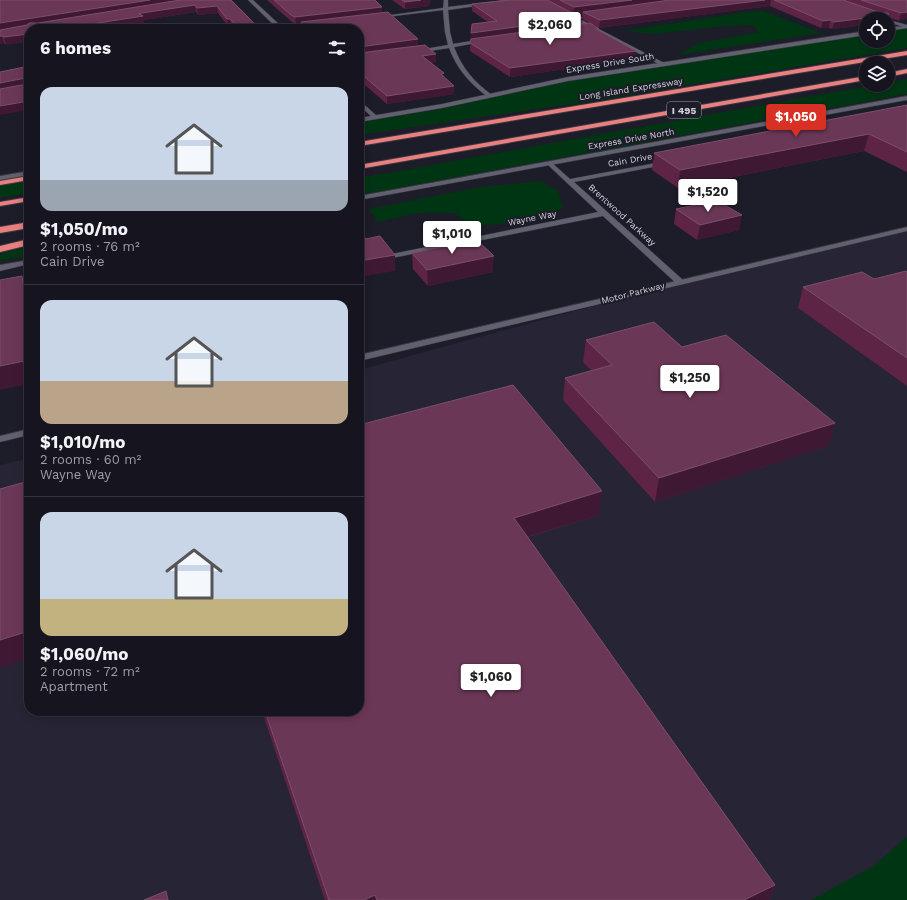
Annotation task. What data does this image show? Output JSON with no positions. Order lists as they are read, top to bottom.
{
  "streets": {
    "highway": ["Long Island Expressway", "I 495"],
    "main road": [
      "Express Drive South",
      "Express Drive North",
      "Cain Drive",
      "Brentwood Parkway",
      "Wayne Way",
      "Motor Parkway"
    ]
  },
  "crossings": [
    ["Express Drive North", "Brentwood Parkway"],
    ["Cain Drive", "Brentwood Parkway"],
    ["Brentwood Parkway", "Wayne Way"],
    ["Brentwood Parkway", "Motor Parkway"]
  ],
  "page": {
    "price": [
      "$2,060",
      "$1,050",
      "$1,520",
      "$1,010",
      "$1,250",
      "$1,060"
    ],
    "heading": "6 homes",
    "list": [
      {
        "name": "$1,050/mo",
        "note": "2 rooms · 76 m² · Cain Drive"
      },
      {
        "name": "$1,010/mo",
        "note": "2 rooms · 60 m² · Wayne Way"
      },
      {
        "name": "$1,060/mo",
        "note": "2 rooms · 72 m² · Apartment"
      }
    ]
  }
}
